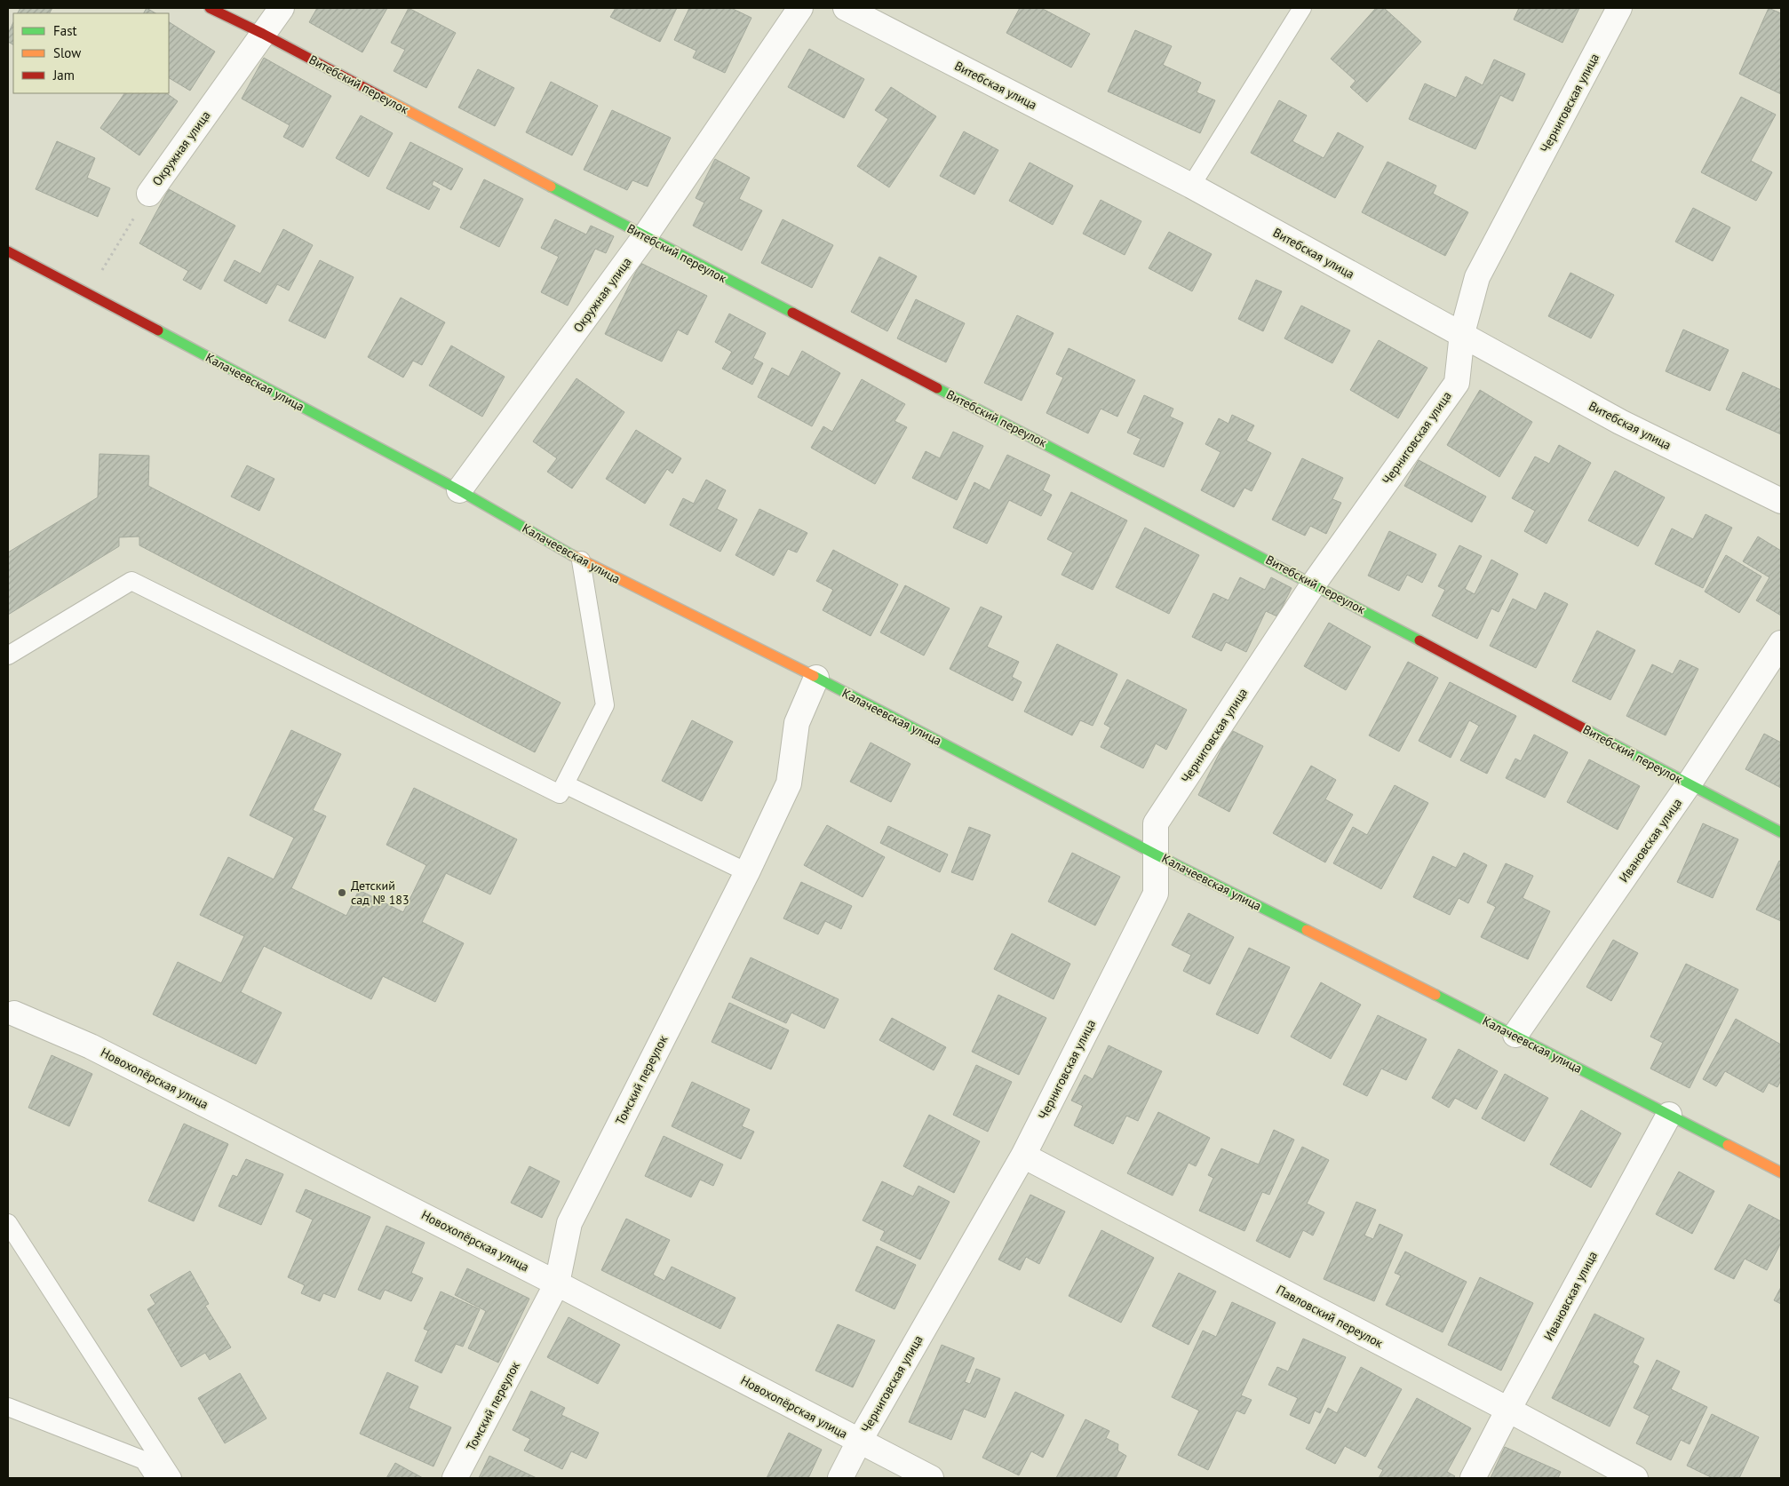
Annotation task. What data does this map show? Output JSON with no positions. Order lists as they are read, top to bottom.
{
  "streets": {
    "street": [
      "Витебский переулок",
      "Витебская улица",
      "Черниговская улица",
      "Окружная улица",
      "Калачеевская улица",
      "Ивановская улица",
      "Новохопёрская улица",
      "Томский переулок",
      "Павловский переулок"
    ]
  },
  "crossings": [
    ["Витебский переулок", "Черниговская улица"],
    ["Витебский переулок", "Окружная улица"],
    ["Витебский переулок", "Ивановская улица"],
    ["Витебская улица", "Черниговская улица"],
    ["Черниговская улица", "Калачеевская улица"],
    ["Черниговская улица", "Новохопёрская улица"],
    ["Черниговская улица", "Павловский переулок"],
    ["Окружная улица", "Калачеевская улица"],
    ["Калачеевская улица", "Ивановская улица"],
    ["Калачеевская улица", "Томский переулок"],
    ["Ивановская улица", "Павловский переулок"],
    ["Новохопёрская улица", "Томский переулок"]
  ],
  "places": ["Детский сад № 183"],
  "legend": ["Fast", "Slow", "Jam"]
}
